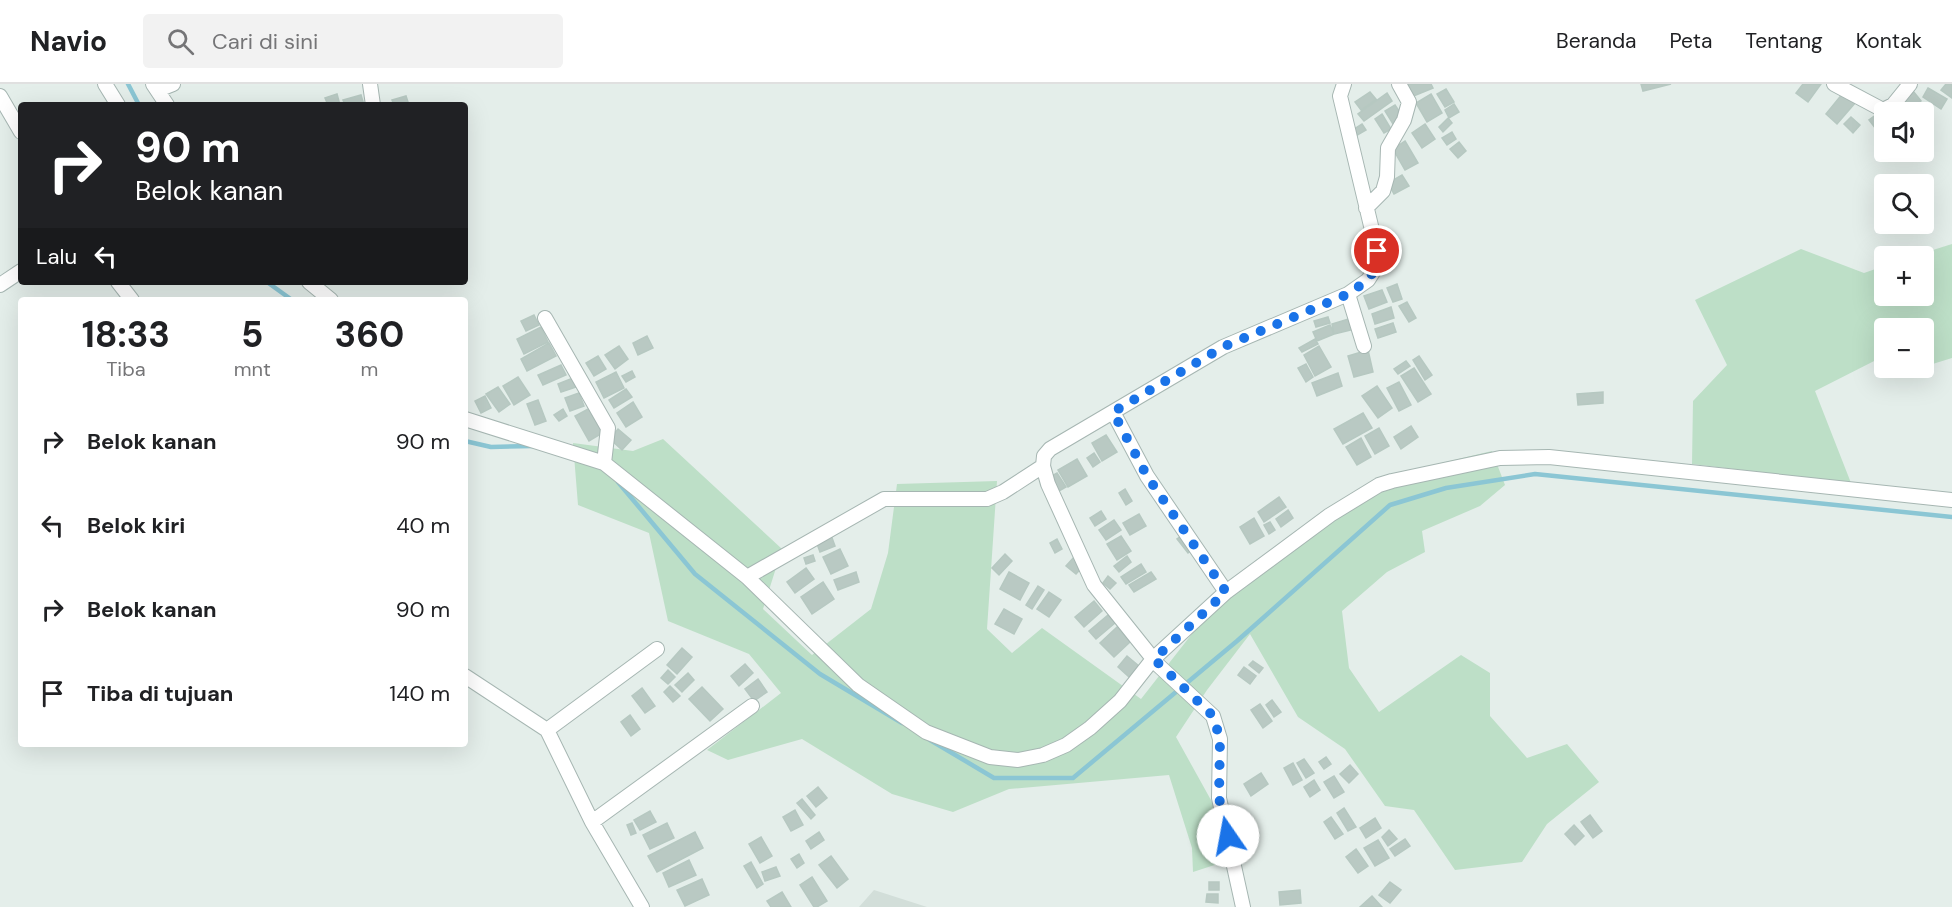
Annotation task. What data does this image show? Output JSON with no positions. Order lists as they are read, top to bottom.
{
  "page": {
    "header": "Navio",
    "search": "Cari di sini",
    "nav": [
      "Beranda",
      "Peta",
      "Tentang",
      "Kontak"
    ],
    "map_buttons": ["+", "−"],
    "turn": ["90 m", "Belok kanan"],
    "then": "Lalu",
    "eta": [
      "18:33",
      "Tiba",
      "5",
      "mnt",
      "360",
      "m"
    ],
    "list": [
      {
        "name": "Belok kanan",
        "value": "90 m"
      },
      {
        "name": "Belok kiri",
        "value": "40 m"
      },
      {
        "name": "Belok kanan",
        "value": "90 m"
      },
      {
        "name": "Tiba di tujuan",
        "value": "140 m"
      }
    ]
  }
}
